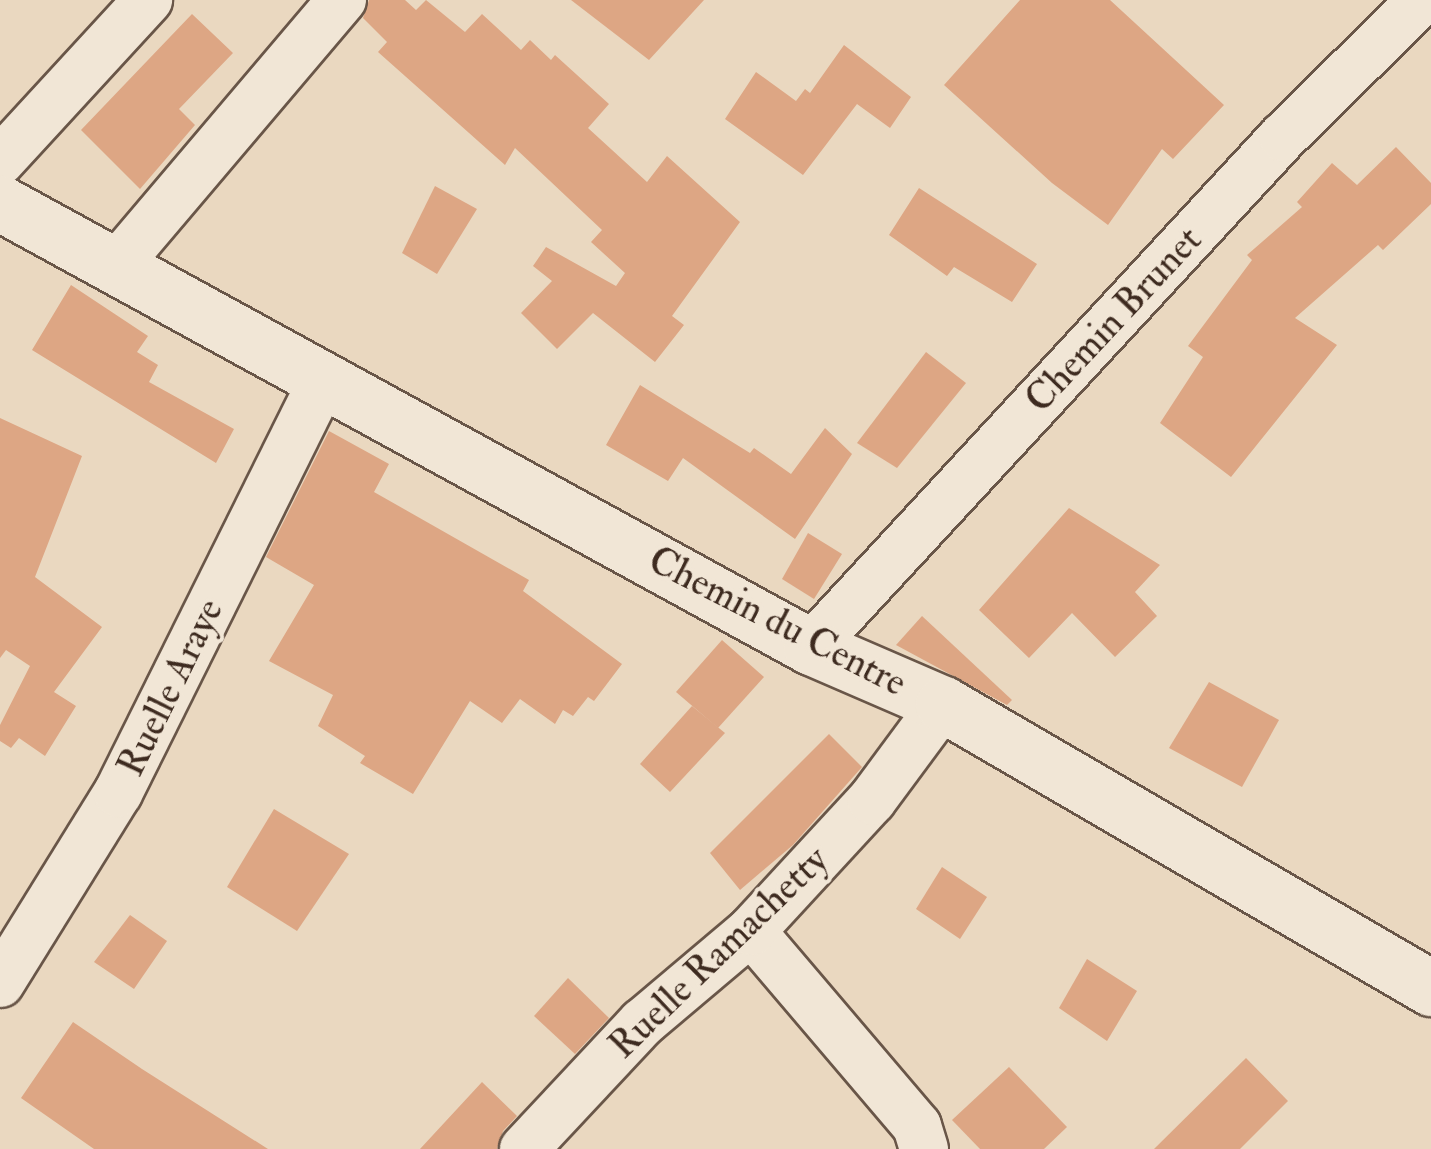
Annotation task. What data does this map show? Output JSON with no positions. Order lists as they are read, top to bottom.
{
  "streets": {
    "street": [
      "Chemin Brunet",
      "Chemin du Centre",
      "Ruelle Araye",
      "Ruelle Ramachetty"
    ]
  },
  "crossings": [
    ["Chemin Brunet", "Chemin du Centre"],
    ["Chemin du Centre", "Ruelle Araye"],
    ["Chemin du Centre", "Ruelle Ramachetty"]
  ]
}
